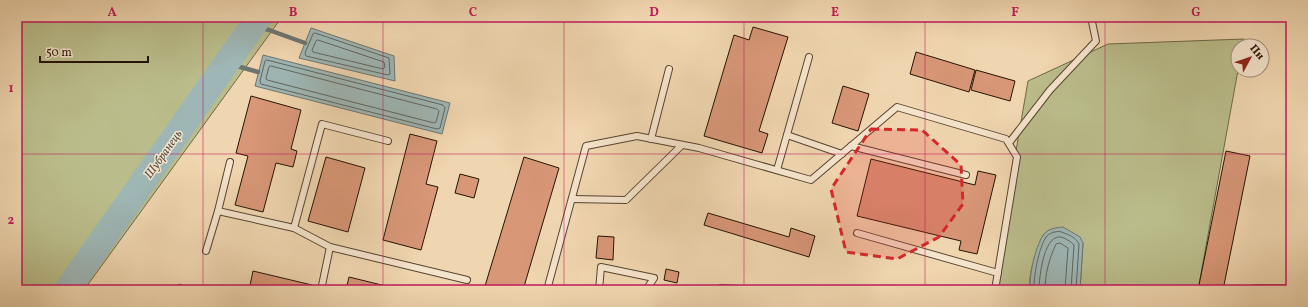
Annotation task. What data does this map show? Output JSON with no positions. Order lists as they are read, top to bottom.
{
  "water": ["Шубранець"],
  "scale_bar": "50 m",
  "north": "top right",
  "grid": {
    "columns": [
      "A",
      "B",
      "C",
      "D",
      "E",
      "F",
      "G"
    ],
    "rows": ["1", "2"]
  }
}
